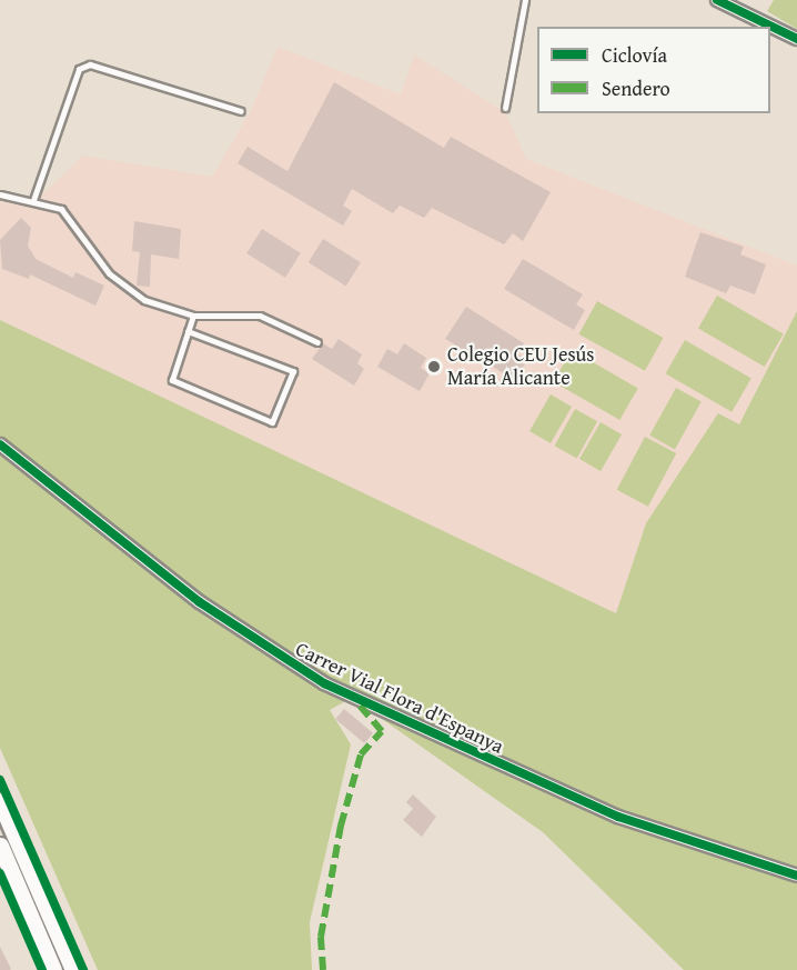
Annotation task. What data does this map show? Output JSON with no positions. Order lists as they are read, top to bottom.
{
  "streets": {
    "street": ["Carrer Vial Flora d'Espanya"]
  },
  "places": ["Colegio CEU Jesús María Alicante"],
  "legend": ["Ciclovía", "Sendero"]
}
